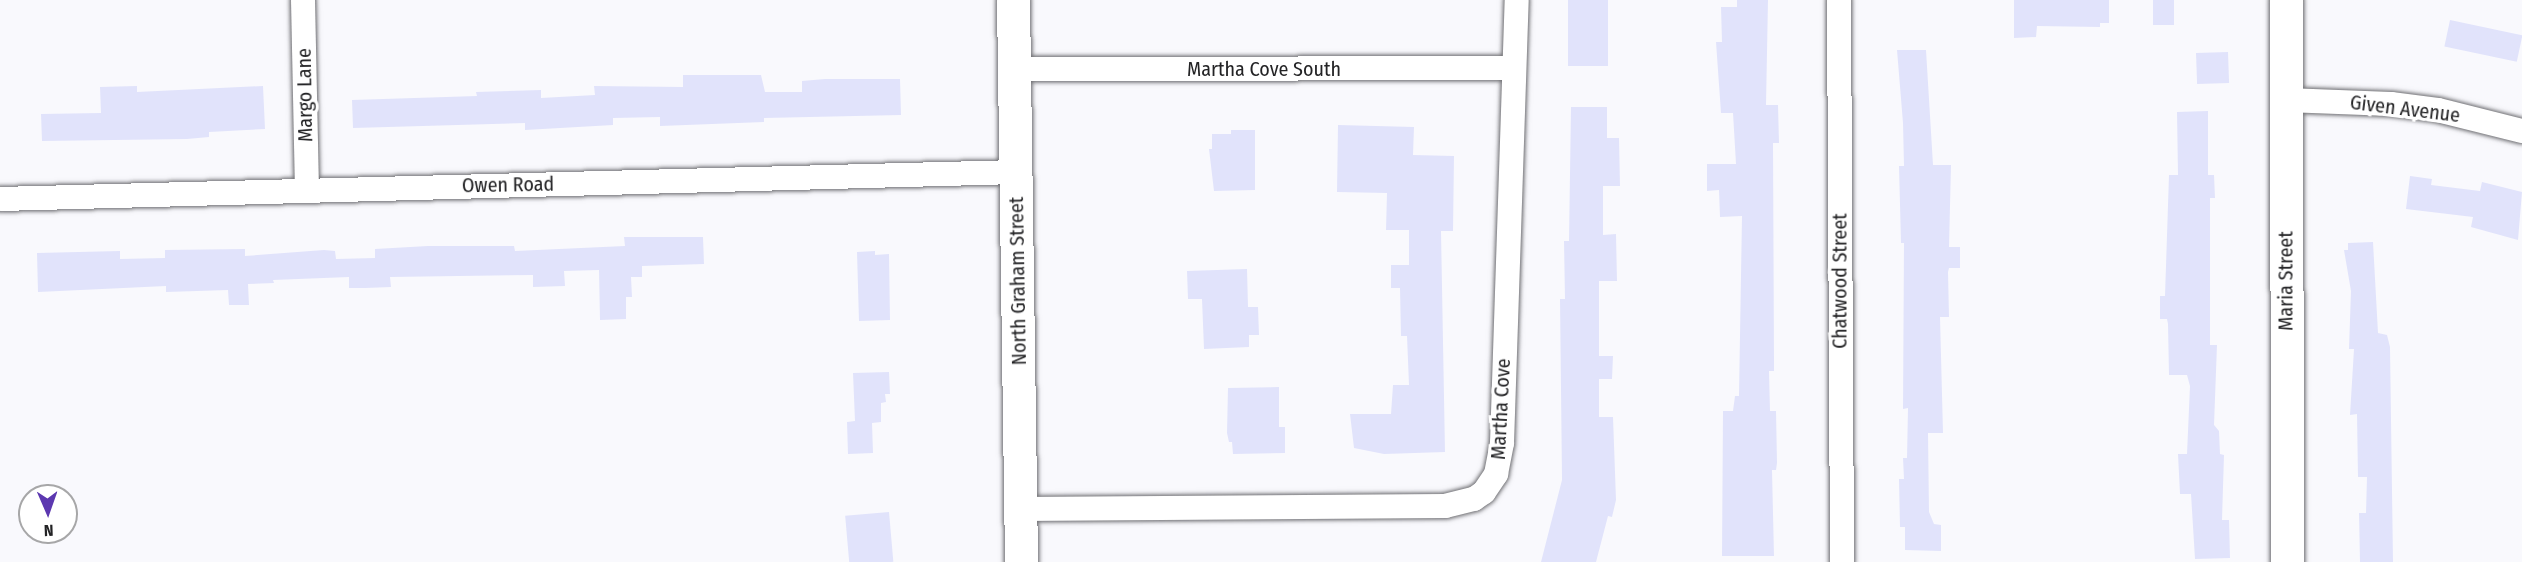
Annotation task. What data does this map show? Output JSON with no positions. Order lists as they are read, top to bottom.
{
  "streets": {
    "main road": ["North Graham Street", "Maria Street"],
    "street": [
      "Martha Cove South",
      "Margo Lane",
      "Given Avenue",
      "Owen Road",
      "Chatwood Street",
      "Martha Cove"
    ]
  },
  "crossings": [
    ["Martha Cove South", "North Graham Street"],
    ["Martha Cove South", "Martha Cove"],
    ["Margo Lane", "Owen Road"],
    ["Given Avenue", "Maria Street"],
    ["Owen Road", "North Graham Street"],
    ["North Graham Street", "Martha Cove"]
  ],
  "north": "bottom"
}
